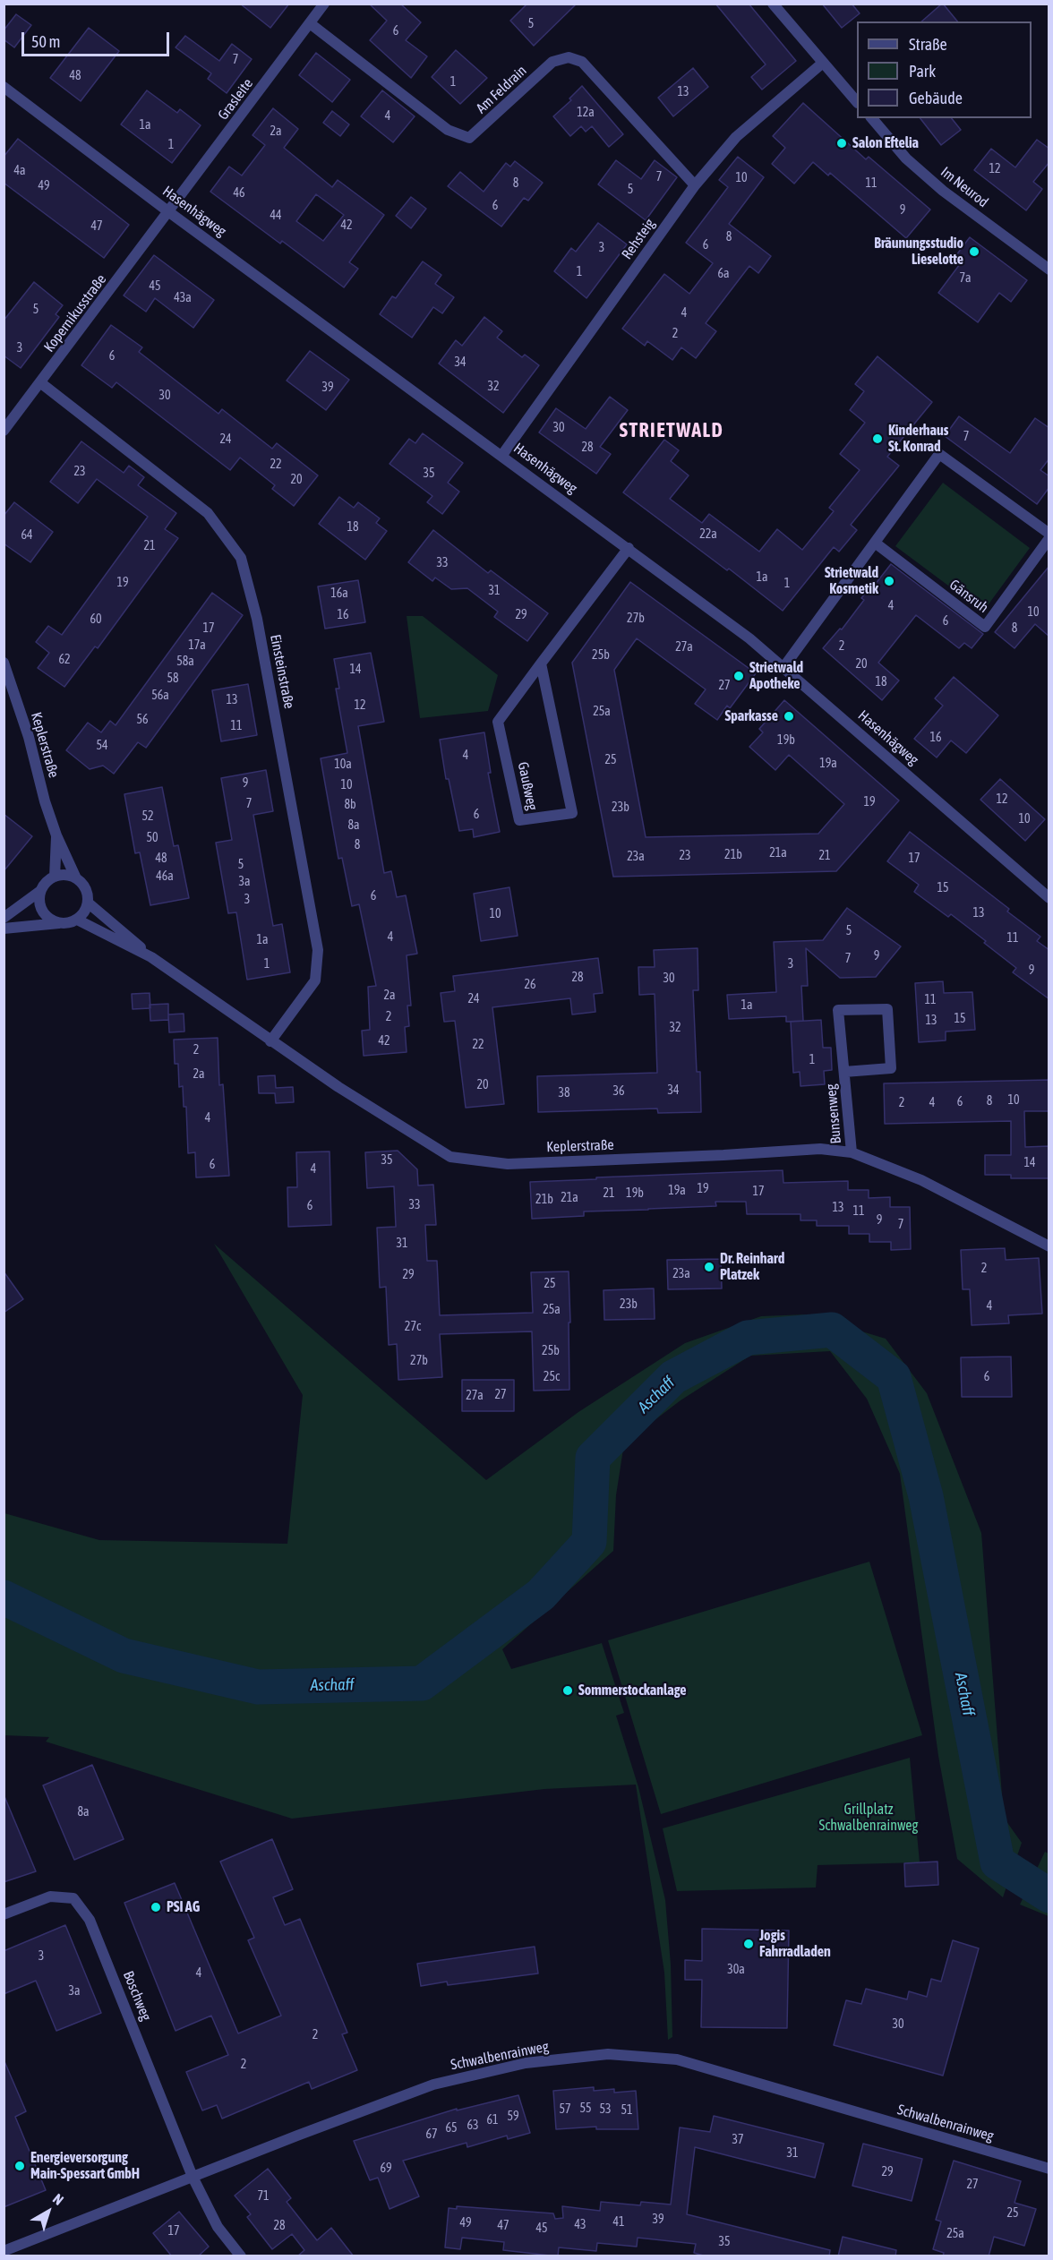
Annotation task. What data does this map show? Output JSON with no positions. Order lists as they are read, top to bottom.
{
  "streets": {
    "street": [
      "Am Feldrain",
      "Grasleite",
      "Im Neurod",
      "Hasenhägweg",
      "Rehsteig",
      "Kopernikusstraße",
      "Gänsruh",
      "Einsteinstraße",
      "Keplerstraße",
      "Gaußweg",
      "Bunsenweg",
      "Boschweg",
      "Schwalbenrainweg"
    ]
  },
  "crossings": [
    ["Am Feldrain", "Grasleite"],
    ["Am Feldrain", "Rehsteig"],
    ["Grasleite", "Hasenhägweg"],
    ["Grasleite", "Kopernikusstraße"],
    ["Hasenhägweg", "Rehsteig"],
    ["Hasenhägweg", "Kopernikusstraße"],
    ["Hasenhägweg", "Gaußweg"],
    ["Kopernikusstraße", "Einsteinstraße"],
    ["Einsteinstraße", "Keplerstraße"],
    ["Keplerstraße", "Bunsenweg"],
    ["Boschweg", "Schwalbenrainweg"]
  ],
  "districts": ["STRIETWALD"],
  "water": ["Aschaff"],
  "parks": ["Grillplatz Schwalbenrainweg"],
  "places": [
    "Salon Eftelia",
    "Bräunungsstudio Lieselotte",
    "Kinderhaus St. Konrad",
    "Strietwald Kosmetik",
    "Strietwald Apotheke",
    "Sparkasse",
    "Dr. Reinhard Platzek",
    "Sommerstockanlage",
    "PSI AG",
    "Jogis Fahrradladen",
    "Energieversorgung Main-Spessart GmbH"
  ],
  "house_numbers": [
    "5",
    "6",
    "7",
    "48",
    "1",
    "13",
    "12a",
    "4",
    "1a",
    "2a",
    "1",
    "12",
    "4a",
    "7",
    "10",
    "8",
    "11",
    "49",
    "5",
    "46",
    "6",
    "9",
    "44",
    "42",
    "47",
    "8",
    "6",
    "3",
    "1",
    "6a",
    "7a",
    "45",
    "43a",
    "5",
    "4",
    "2",
    "3",
    "6",
    "34",
    "32",
    "39",
    "30",
    "30",
    "7",
    "24",
    "28",
    "22",
    "23",
    "35",
    "20",
    "18",
    "22a",
    "64",
    "21",
    "33",
    "1a",
    "19",
    "1",
    "31",
    "16a",
    "4",
    "10",
    "16",
    "29",
    "27b",
    "60",
    "6",
    "17",
    "8",
    "17a",
    "2",
    "27a",
    "25b",
    "62",
    "58a",
    "20",
    "14",
    "58",
    "18",
    "27",
    "56a",
    "13",
    "12",
    "25a",
    "56",
    "11",
    "16",
    "19b",
    "54",
    "4",
    "25",
    "19a",
    "10a",
    "9",
    "10",
    "12",
    "19",
    "7",
    "8b",
    "23b",
    "6",
    "52",
    "10",
    "8a",
    "50",
    "8",
    "21a",
    "21b",
    "23",
    "21",
    "23a",
    "48",
    "17",
    "5",
    "46a",
    "3a",
    "15",
    "6",
    "3",
    "13",
    "10",
    "5",
    "4",
    "11",
    "1a",
    "9",
    "7",
    "1",
    "3",
    "9",
    "28",
    "30",
    "26",
    "2a",
    "24",
    "11",
    "1a",
    "2",
    "15",
    "13",
    "32",
    "42",
    "22",
    "2",
    "1",
    "2a",
    "20",
    "34",
    "36",
    "38",
    "10",
    "8",
    "6",
    "2",
    "4",
    "4",
    "35",
    "14",
    "6",
    "4",
    "19",
    "19a",
    "17",
    "21",
    "19b",
    "21a",
    "21b",
    "33",
    "6",
    "13",
    "11",
    "9",
    "7",
    "31",
    "2",
    "23a",
    "29",
    "25",
    "23b",
    "4",
    "25a",
    "27c",
    "25b",
    "27b",
    "25c",
    "6",
    "27",
    "27a",
    "8a",
    "3",
    "30a",
    "4",
    "3a",
    "30",
    "2",
    "2",
    "55",
    "57",
    "53",
    "51",
    "59",
    "61",
    "63",
    "65",
    "67",
    "37",
    "31",
    "69",
    "29",
    "27",
    "71",
    "25",
    "39",
    "41",
    "49",
    "43",
    "28",
    "47",
    "45",
    "17",
    "25a",
    "35"
  ],
  "legend": ["Straße", "Park", "Gebäude"],
  "scale_bar": "50 m",
  "north": "top right"
}
